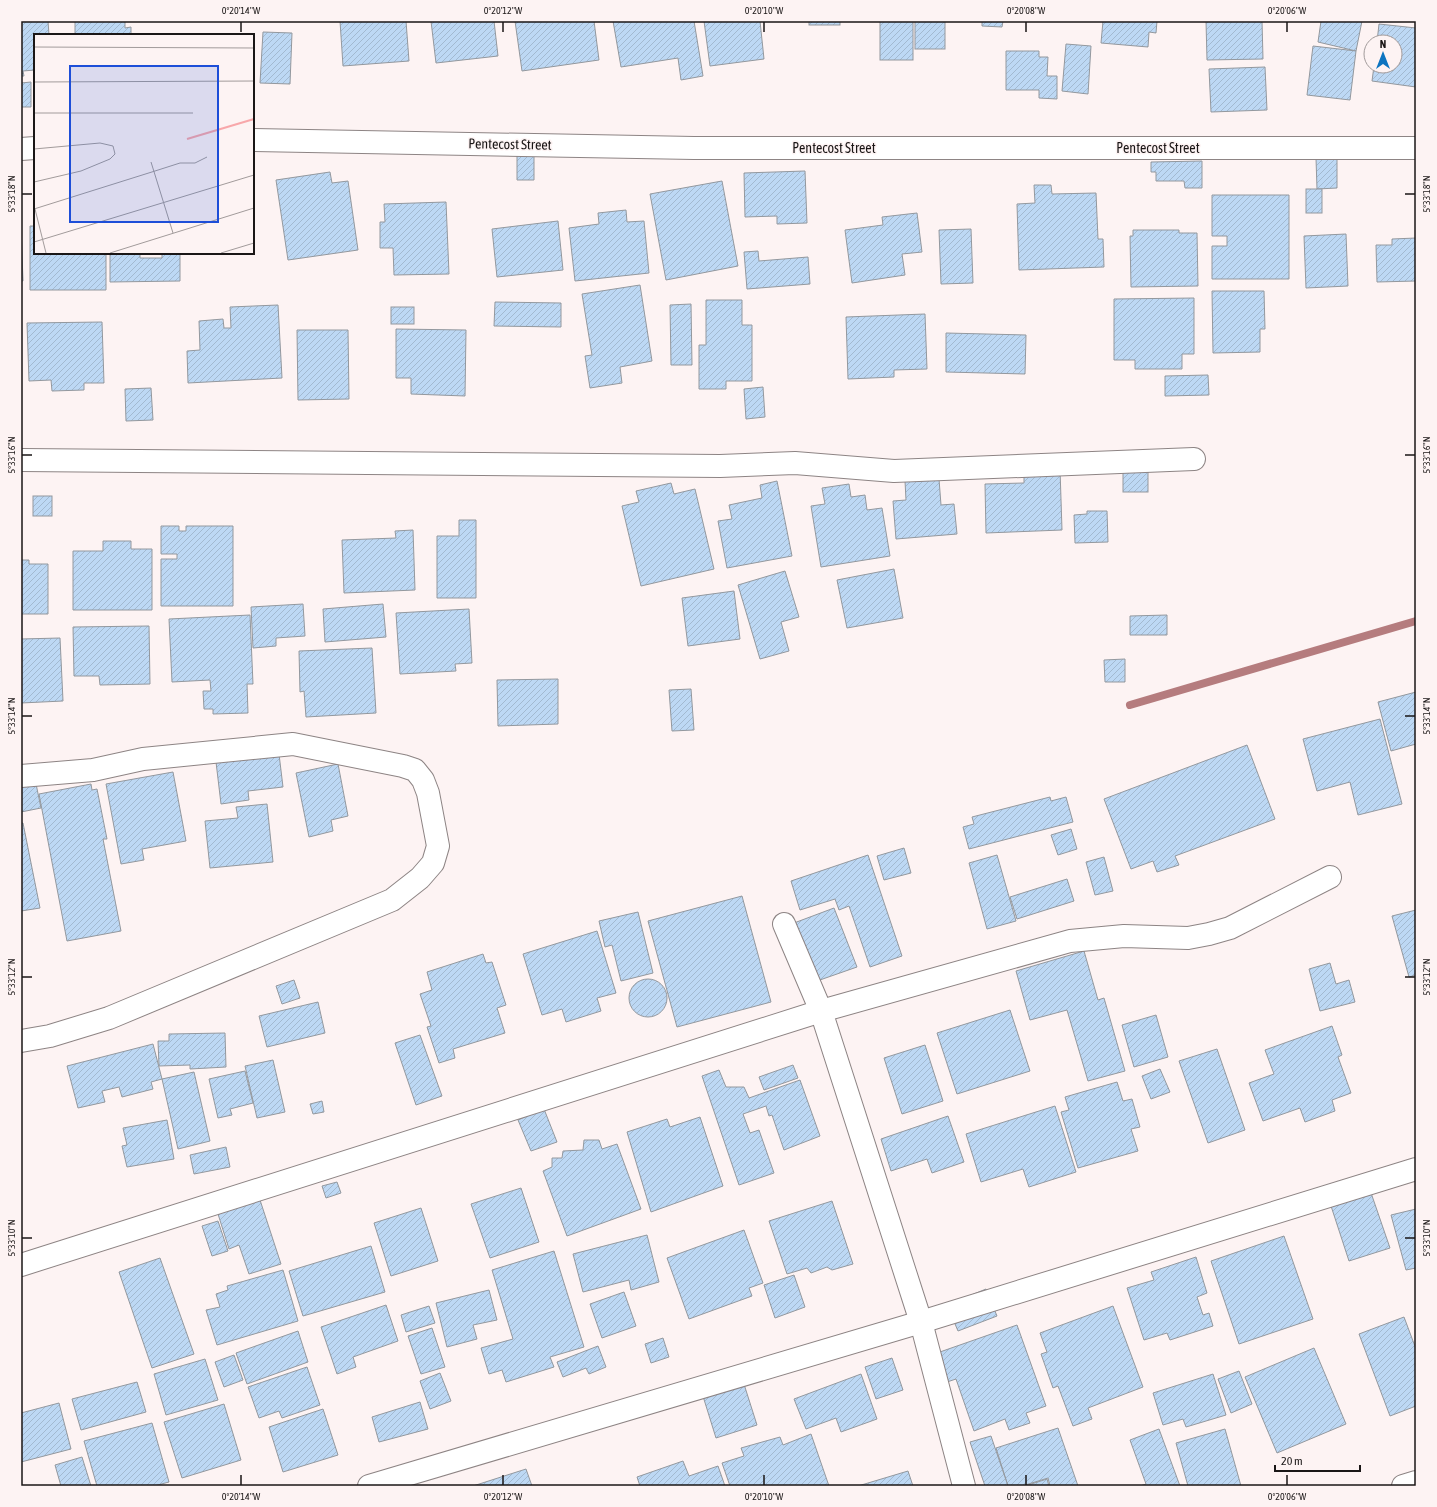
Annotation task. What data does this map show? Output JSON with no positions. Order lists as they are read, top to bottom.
{
  "streets": {
    "street": ["Pentecost Street"]
  },
  "scale_bar": "20 m",
  "north": "top",
  "coordinates": [
    "0°20'14\"W",
    "0°20'12\"W",
    "0°20'10\"W",
    "0°20'08\"W",
    "0°20'06\"W",
    "5°33'18\"N",
    "5°33'16\"N",
    "5°33'14\"N",
    "5°33'12\"N",
    "5°33'10\"N"
  ]
}
